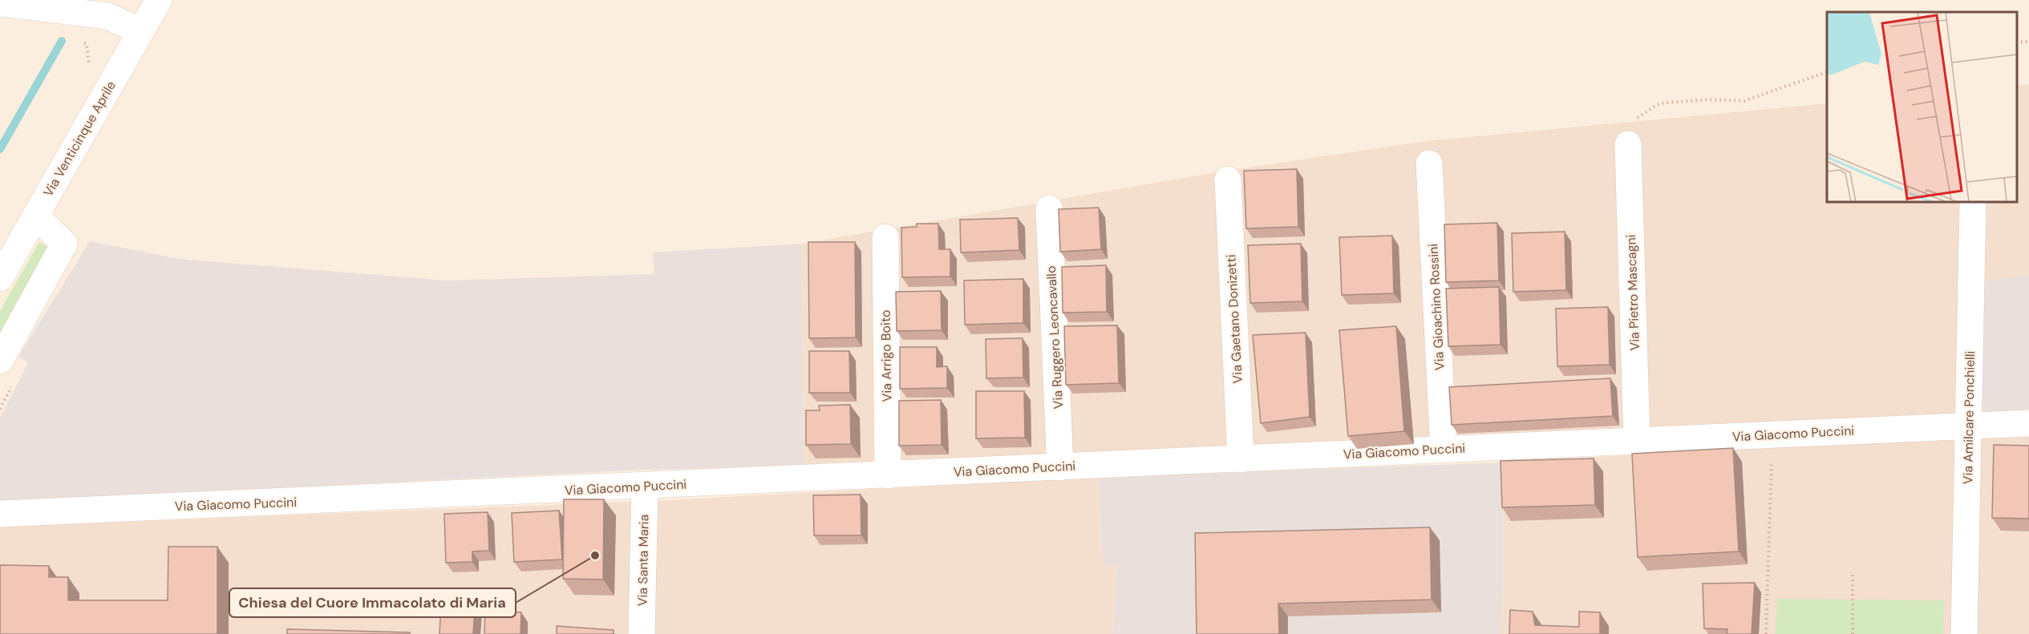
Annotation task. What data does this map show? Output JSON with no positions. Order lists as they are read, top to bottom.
{
  "streets": {
    "street": [
      "Via Venticinque Aprile",
      "Via Pietro Mascagni",
      "Via Gioachino Rossini",
      "Via Gaetano Donizetti",
      "Via Ruggero Leoncavallo",
      "Via Arrigo Boito",
      "Via Amilcare Ponchielli",
      "Via Giacomo Puccini",
      "Via Santa Maria"
    ]
  },
  "crossings": [
    ["Via Pietro Mascagni", "Via Giacomo Puccini"],
    ["Via Gioachino Rossini", "Via Giacomo Puccini"],
    ["Via Gaetano Donizetti", "Via Giacomo Puccini"],
    ["Via Ruggero Leoncavallo", "Via Giacomo Puccini"],
    ["Via Arrigo Boito", "Via Giacomo Puccini"],
    ["Via Amilcare Ponchielli", "Via Giacomo Puccini"],
    ["Via Giacomo Puccini", "Via Santa Maria"]
  ],
  "places": ["Chiesa del Cuore Immacolato di Maria"]
}
